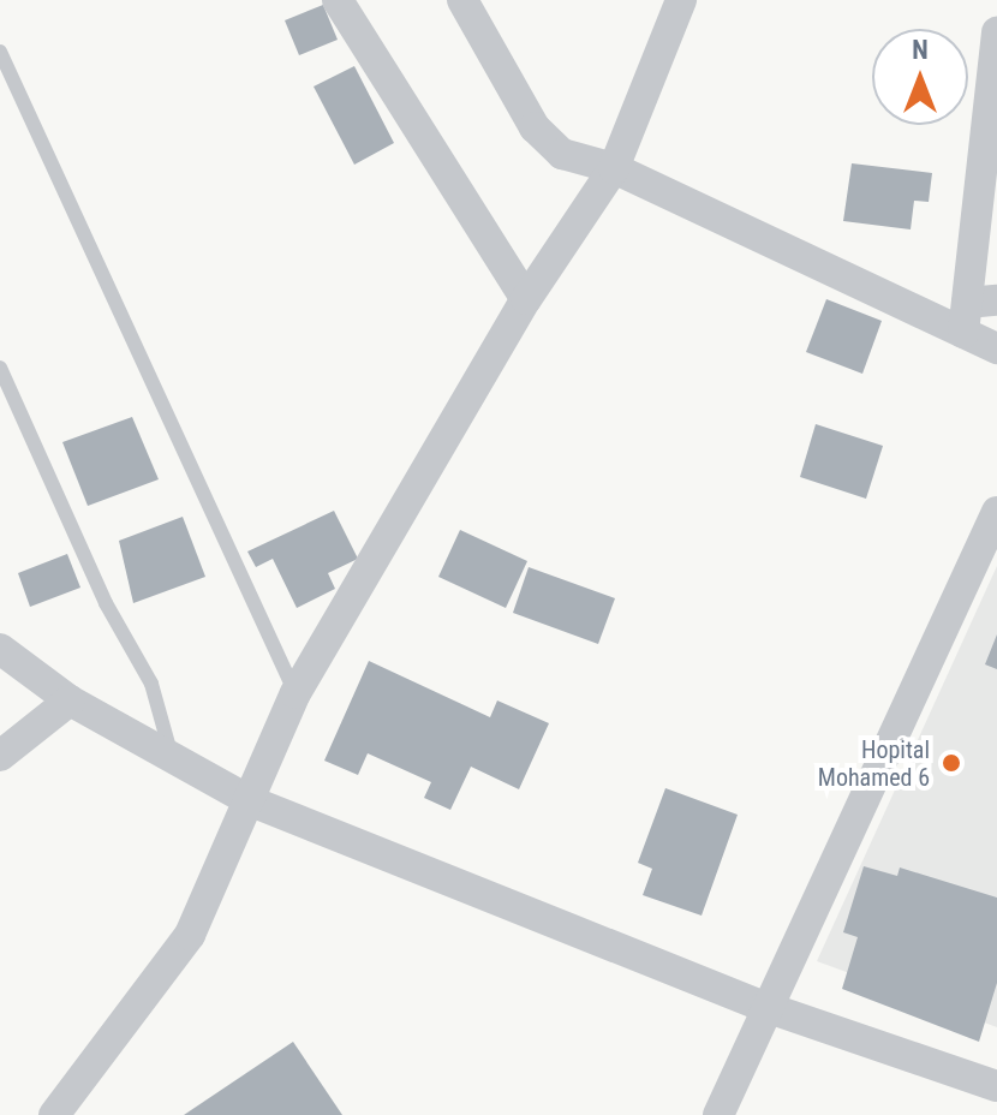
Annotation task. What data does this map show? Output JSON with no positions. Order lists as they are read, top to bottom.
{
  "places": ["Hopital Mohamed 6"],
  "north": "top"
}
